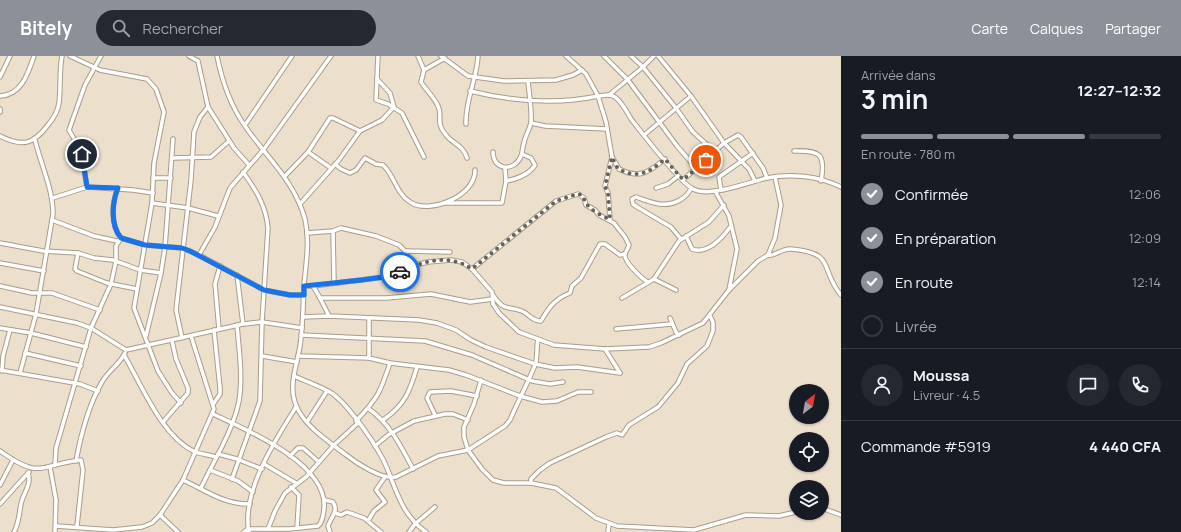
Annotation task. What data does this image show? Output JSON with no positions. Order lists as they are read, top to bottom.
{
  "north": "top right",
  "page": {
    "header": "Bitely",
    "search": "Rechercher",
    "nav": ["Carte", "Calques", "Partager"],
    "heading": ["3 min", "Arrivée dans", "12:27–12:32"],
    "panel": [
      "Moussa",
      "Livreur · 4.5",
      "Commande #5919",
      "4 440 CFA"
    ],
    "bar": "En route · 780 m",
    "list": [
      ["Confirmée", "12:06"],
      ["En préparation", "12:09"],
      ["En route", "12:14"],
      "Livrée"
    ]
  }
}
